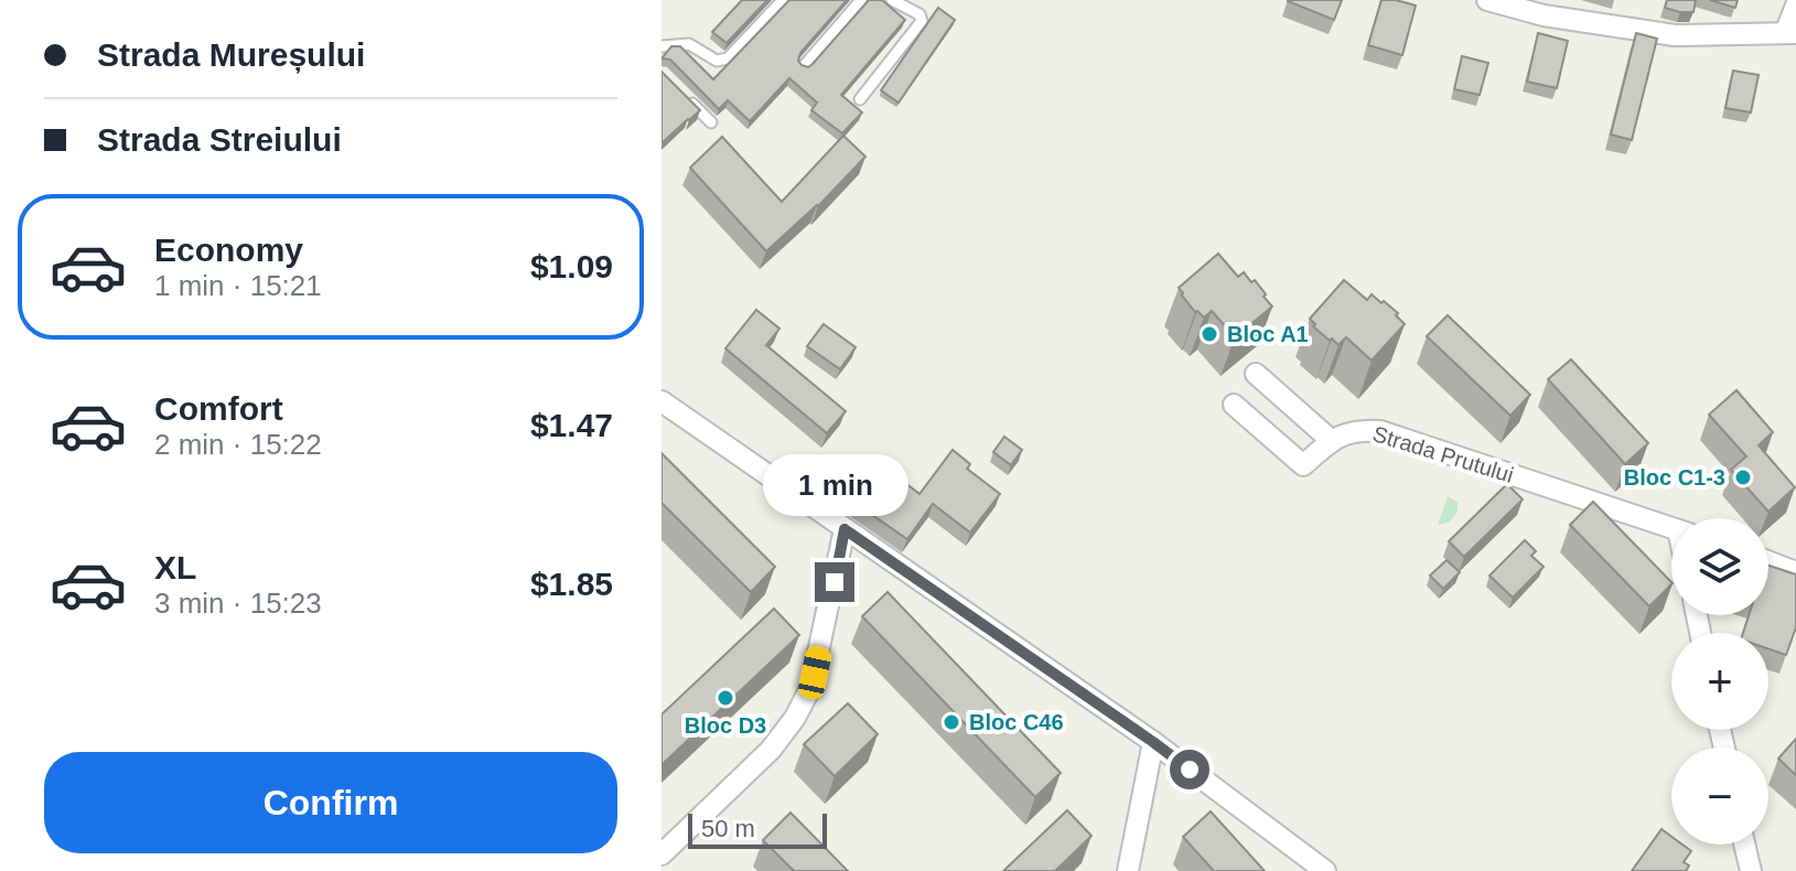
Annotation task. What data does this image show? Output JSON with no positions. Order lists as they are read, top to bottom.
{
  "streets": {
    "street": ["Strada Prutului"]
  },
  "places": [
    "Bloc A1",
    "Bloc C1-3",
    "Bloc D3",
    "Bloc C46"
  ],
  "scale_bar": "50 m",
  "page": {
    "banner": ["Strada Mureșului", "Strada Streiului"],
    "list": [
      {
        "name": "Economy",
        "note": "1 min · 15:21",
        "value": "$1.09"
      },
      {
        "name": "Comfort",
        "note": "2 min · 15:22",
        "value": "$1.47"
      },
      {
        "name": "XL",
        "note": "3 min · 15:23",
        "value": "$1.85"
      }
    ],
    "bubble": "1 min",
    "map_buttons": ["+", "−"],
    "buttons": "Confirm",
    "scale": "50 m"
  }
}
